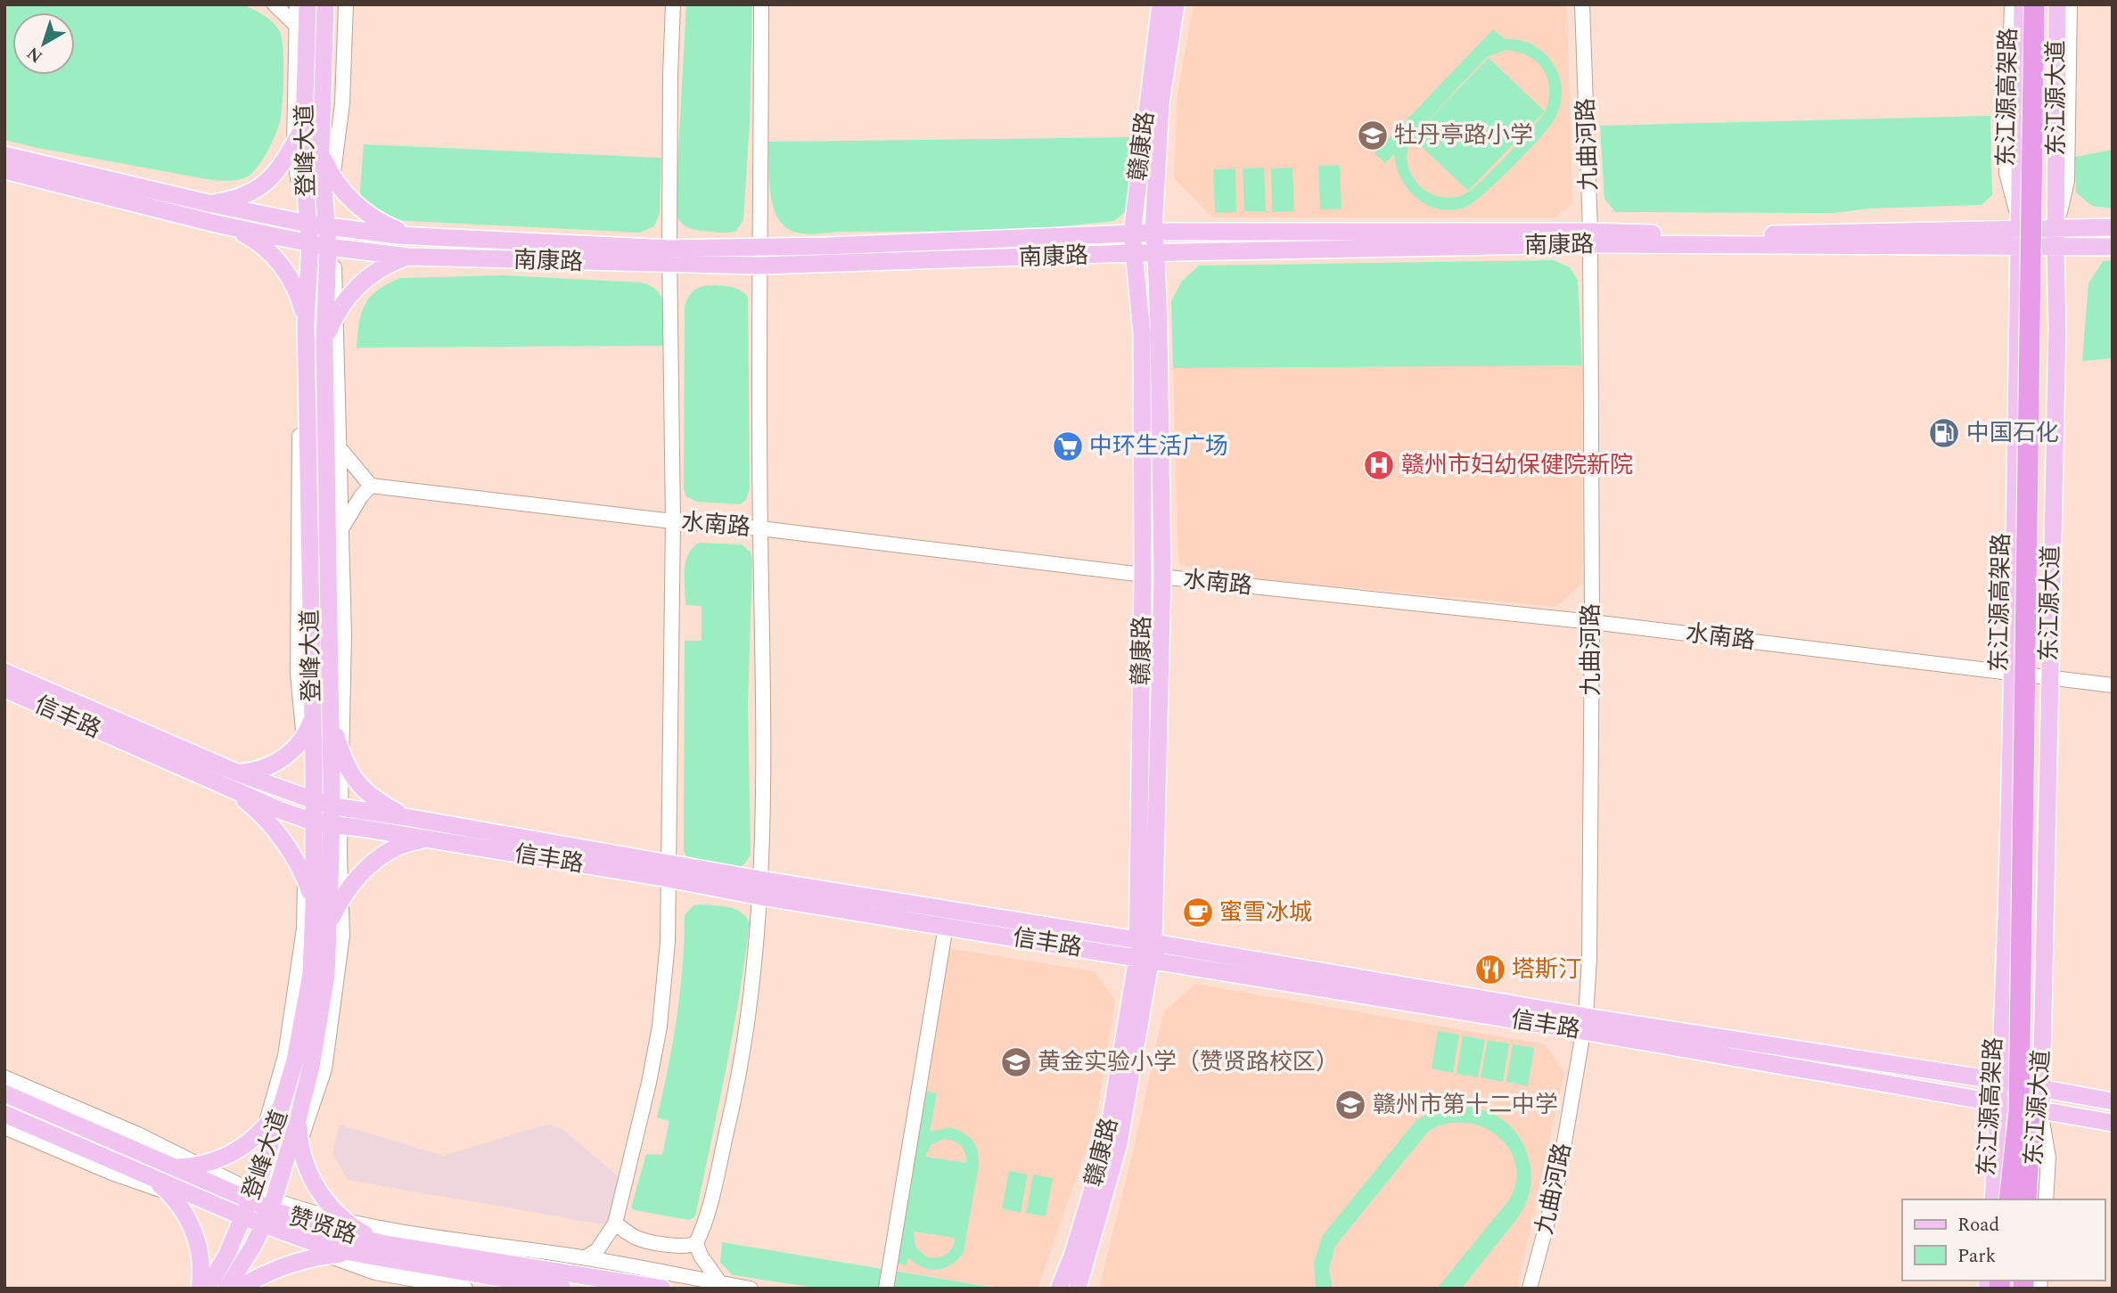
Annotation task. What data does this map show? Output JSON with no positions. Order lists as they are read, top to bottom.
{
  "streets": {
    "highway": ["东江源高架路"],
    "main road": [
      "东江源大道",
      "赣康路",
      "登峰大道",
      "南康路",
      "信丰路",
      "赞贤路"
    ],
    "street": ["九曲河路", "水南路"]
  },
  "crossings": [
    ["东江源大道", "南康路"],
    ["东江源大道", "水南路"],
    ["东江源大道", "信丰路"],
    ["九曲河路", "南康路"],
    ["九曲河路", "水南路"],
    ["九曲河路", "信丰路"],
    ["赣康路", "南康路"],
    ["赣康路", "水南路"],
    ["赣康路", "信丰路"],
    ["登峰大道", "南康路"],
    ["登峰大道", "信丰路"],
    ["登峰大道", "赞贤路"]
  ],
  "places": {
    "school or university": ["牡丹亭路小学", "黄金实验小学（赞贤路校区）", "赣州市第十二中学"],
    "fuel station": ["中国石化"],
    "supermarket": ["中环生活广场"],
    "hospital": ["赣州市妇幼保健院新院"],
    "cafe": ["蜜雪冰城"],
    "restaurant": ["塔斯汀"]
  },
  "legend": ["Road", "Park"],
  "north": "bottom left"
}
